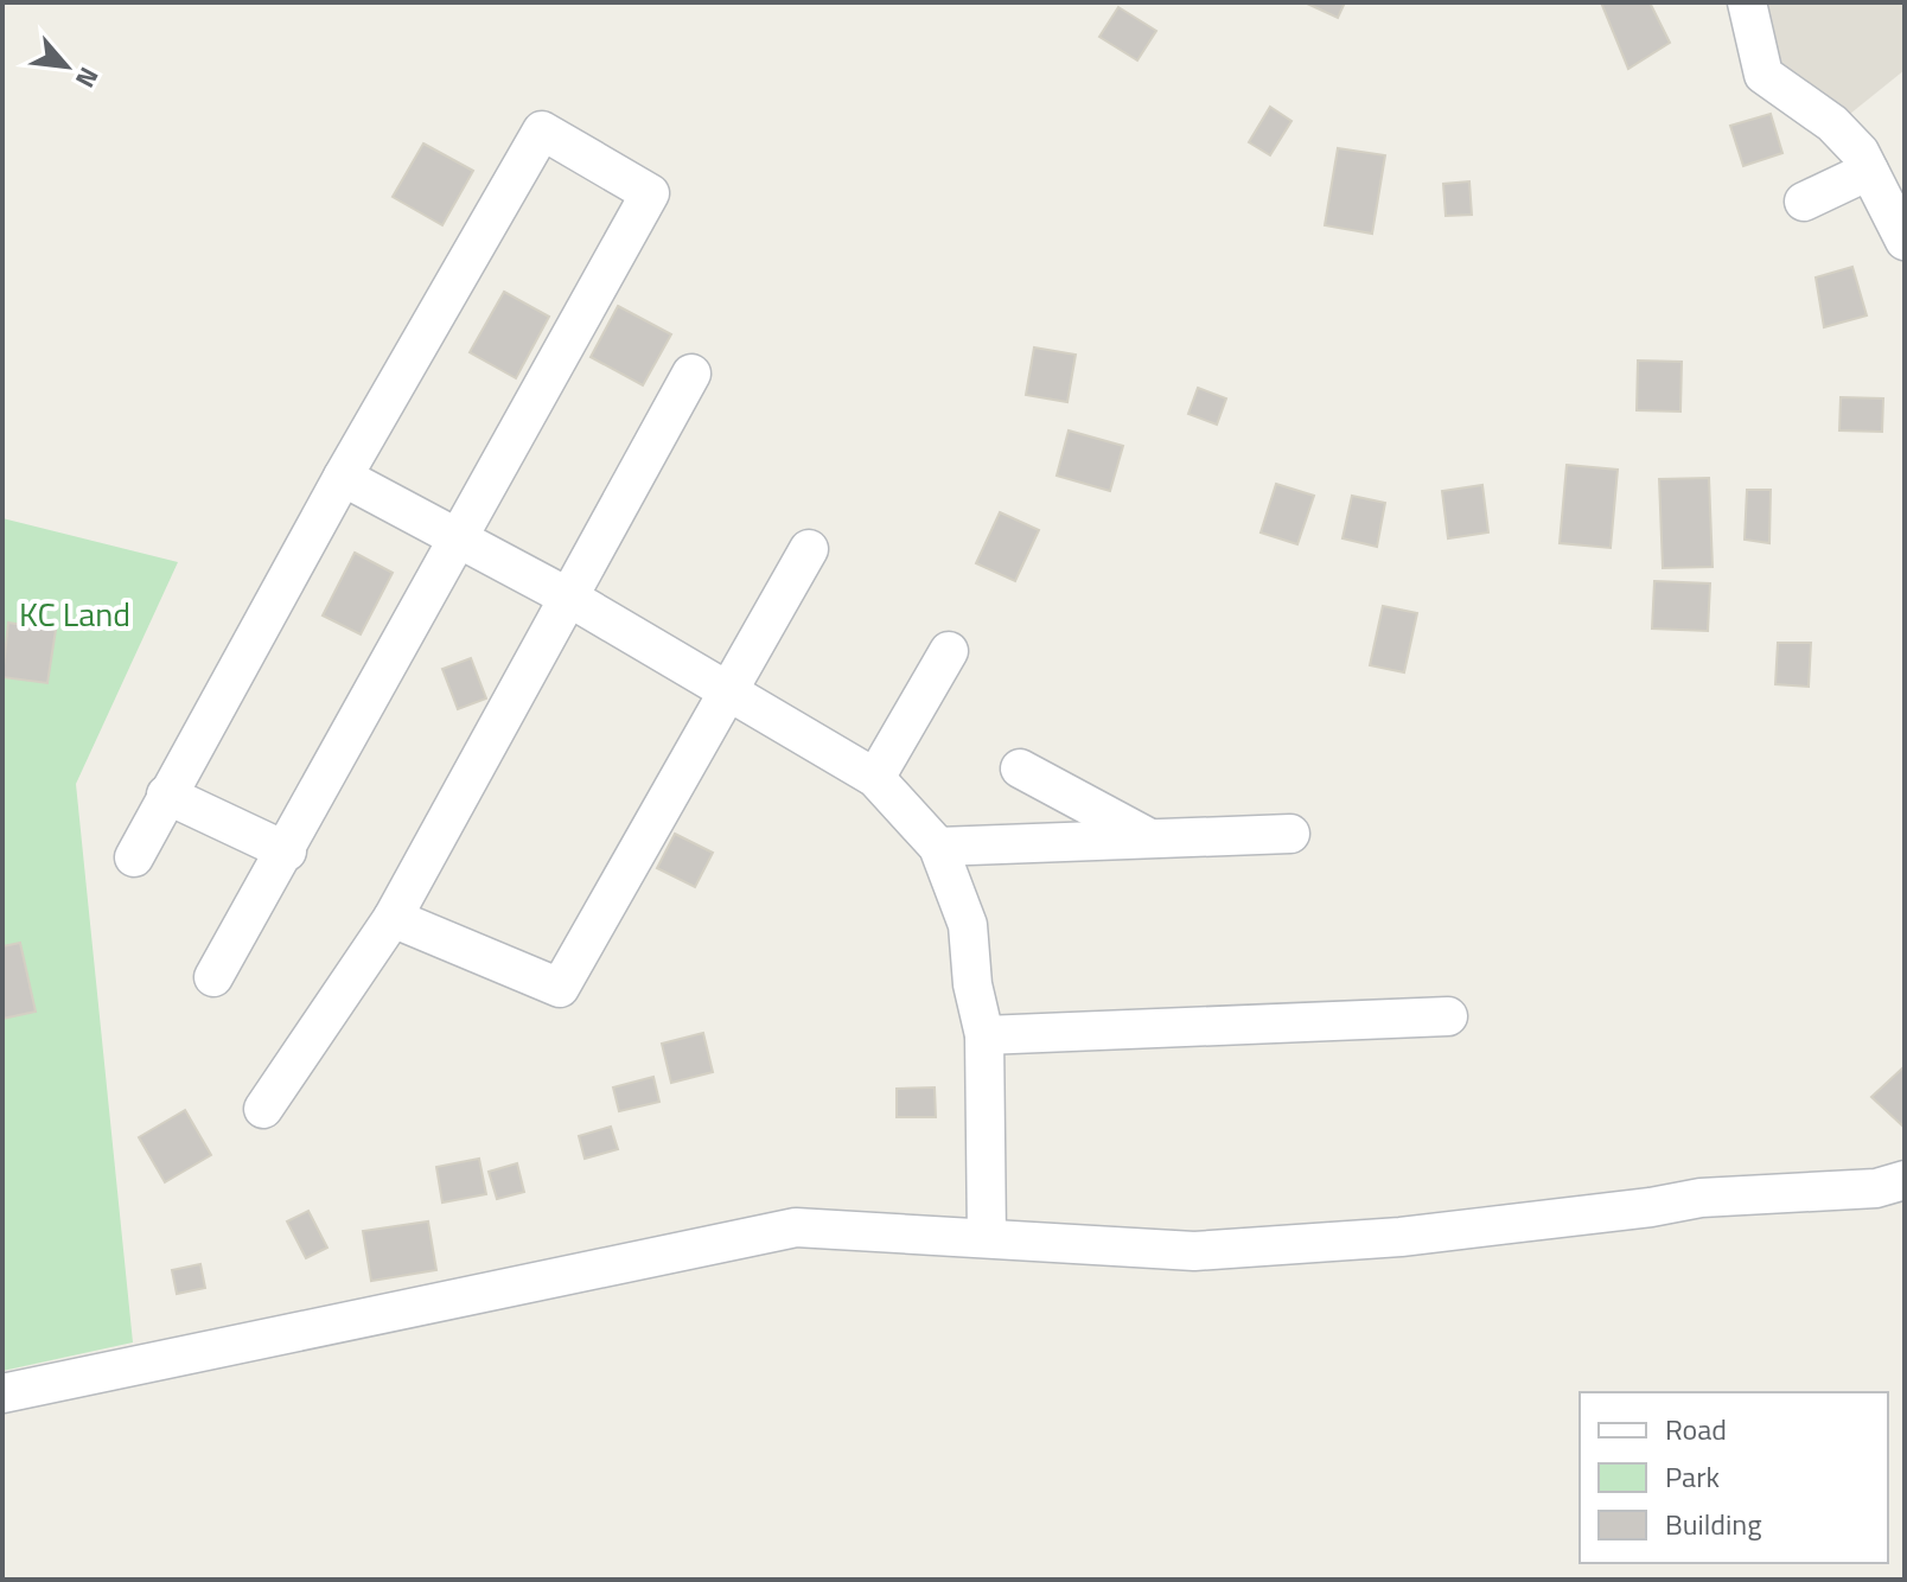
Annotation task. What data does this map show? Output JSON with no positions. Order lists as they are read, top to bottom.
{
  "parks": ["KC Land"],
  "legend": ["Road", "Park", "Building"],
  "north": "bottom right"
}
